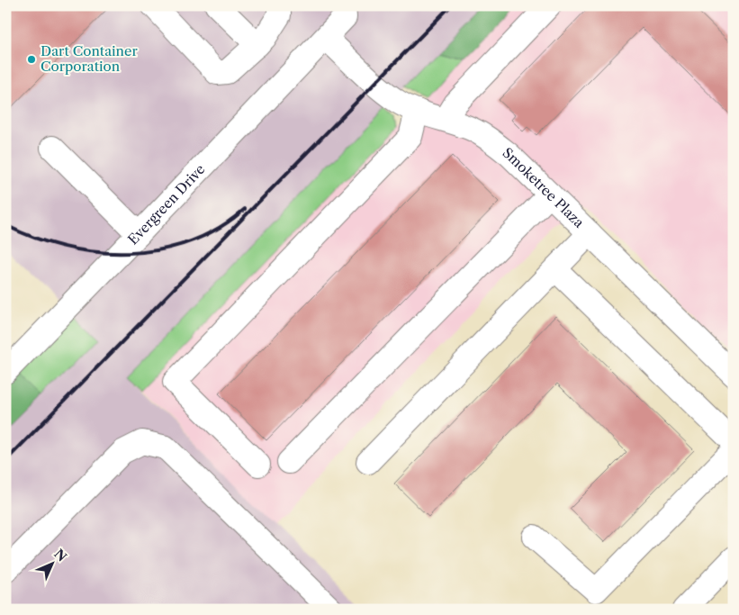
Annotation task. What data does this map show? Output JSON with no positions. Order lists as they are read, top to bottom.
{
  "streets": {
    "street": ["Smoketree Plaza", "Evergreen Drive"]
  },
  "crossings": [
    ["Smoketree Plaza", "Evergreen Drive"]
  ],
  "places": ["Dart Container Corporation"],
  "north": "top right"
}
